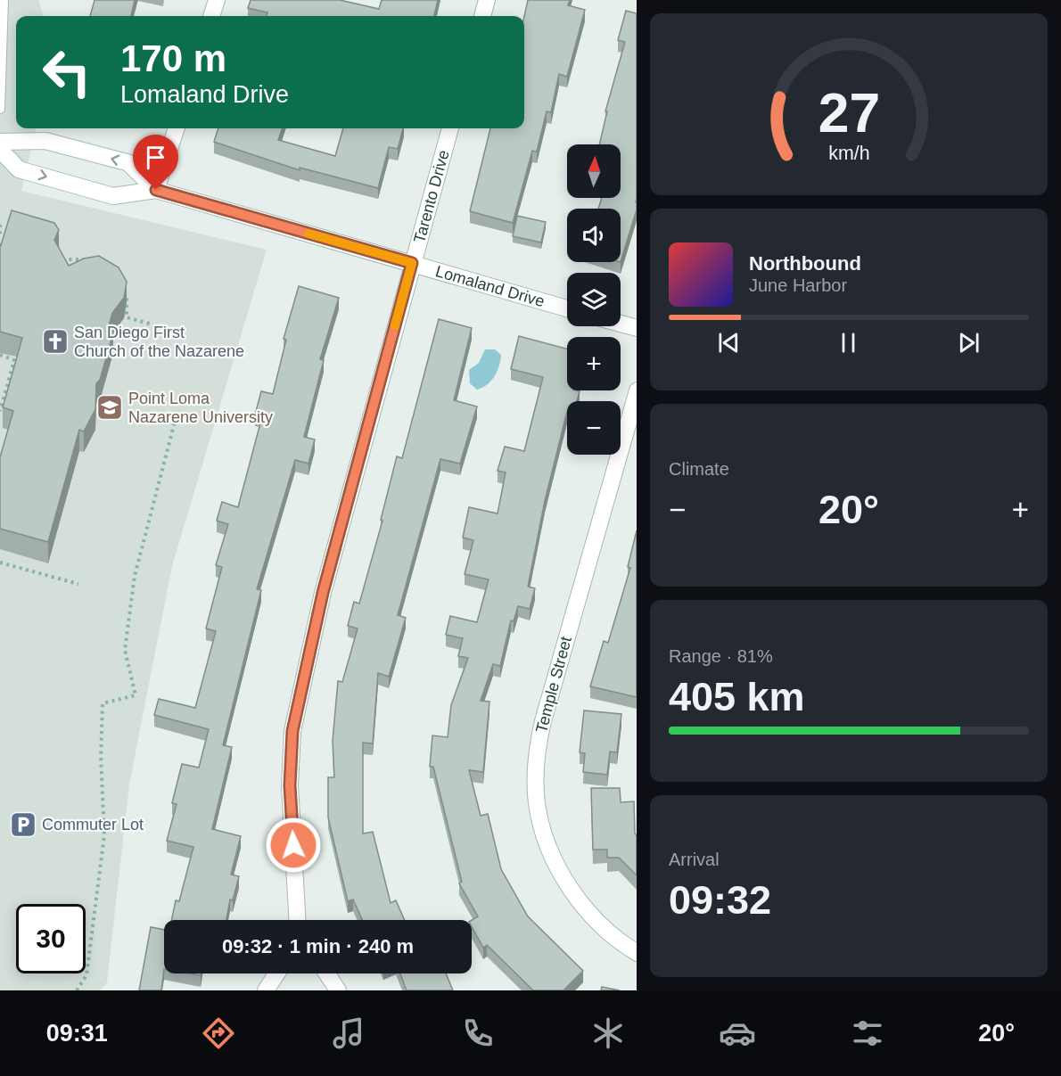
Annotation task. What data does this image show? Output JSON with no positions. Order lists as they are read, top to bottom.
{
  "streets": {
    "street": ["Tarento Drive", "Lomaland Drive", "Temple Street"]
  },
  "crossings": [
    ["Tarento Drive", "Lomaland Drive"]
  ],
  "places": {
    "church": ["San Diego First Church of the Nazarene"],
    "school or university": ["Point Loma Nazarene University"],
    "parking": ["Commuter Lot"]
  },
  "north": "top",
  "page": {
    "turn": ["170 m", "Lomaland Drive"],
    "map_buttons": ["+", "−"],
    "song": ["Northbound", "June Harbor"],
    "tile": [
      "Climate",
      ["Range · 81%", "405 km"],
      ["Arrival", "09:32"]
    ],
    "heat": ["−", "20°", "+"],
    "limit": "30",
    "trip": "09:32 · 1 min · 240 m",
    "tabs": ["09:31", "20°"],
    "gauge": ["27", "km/h"]
  }
}
